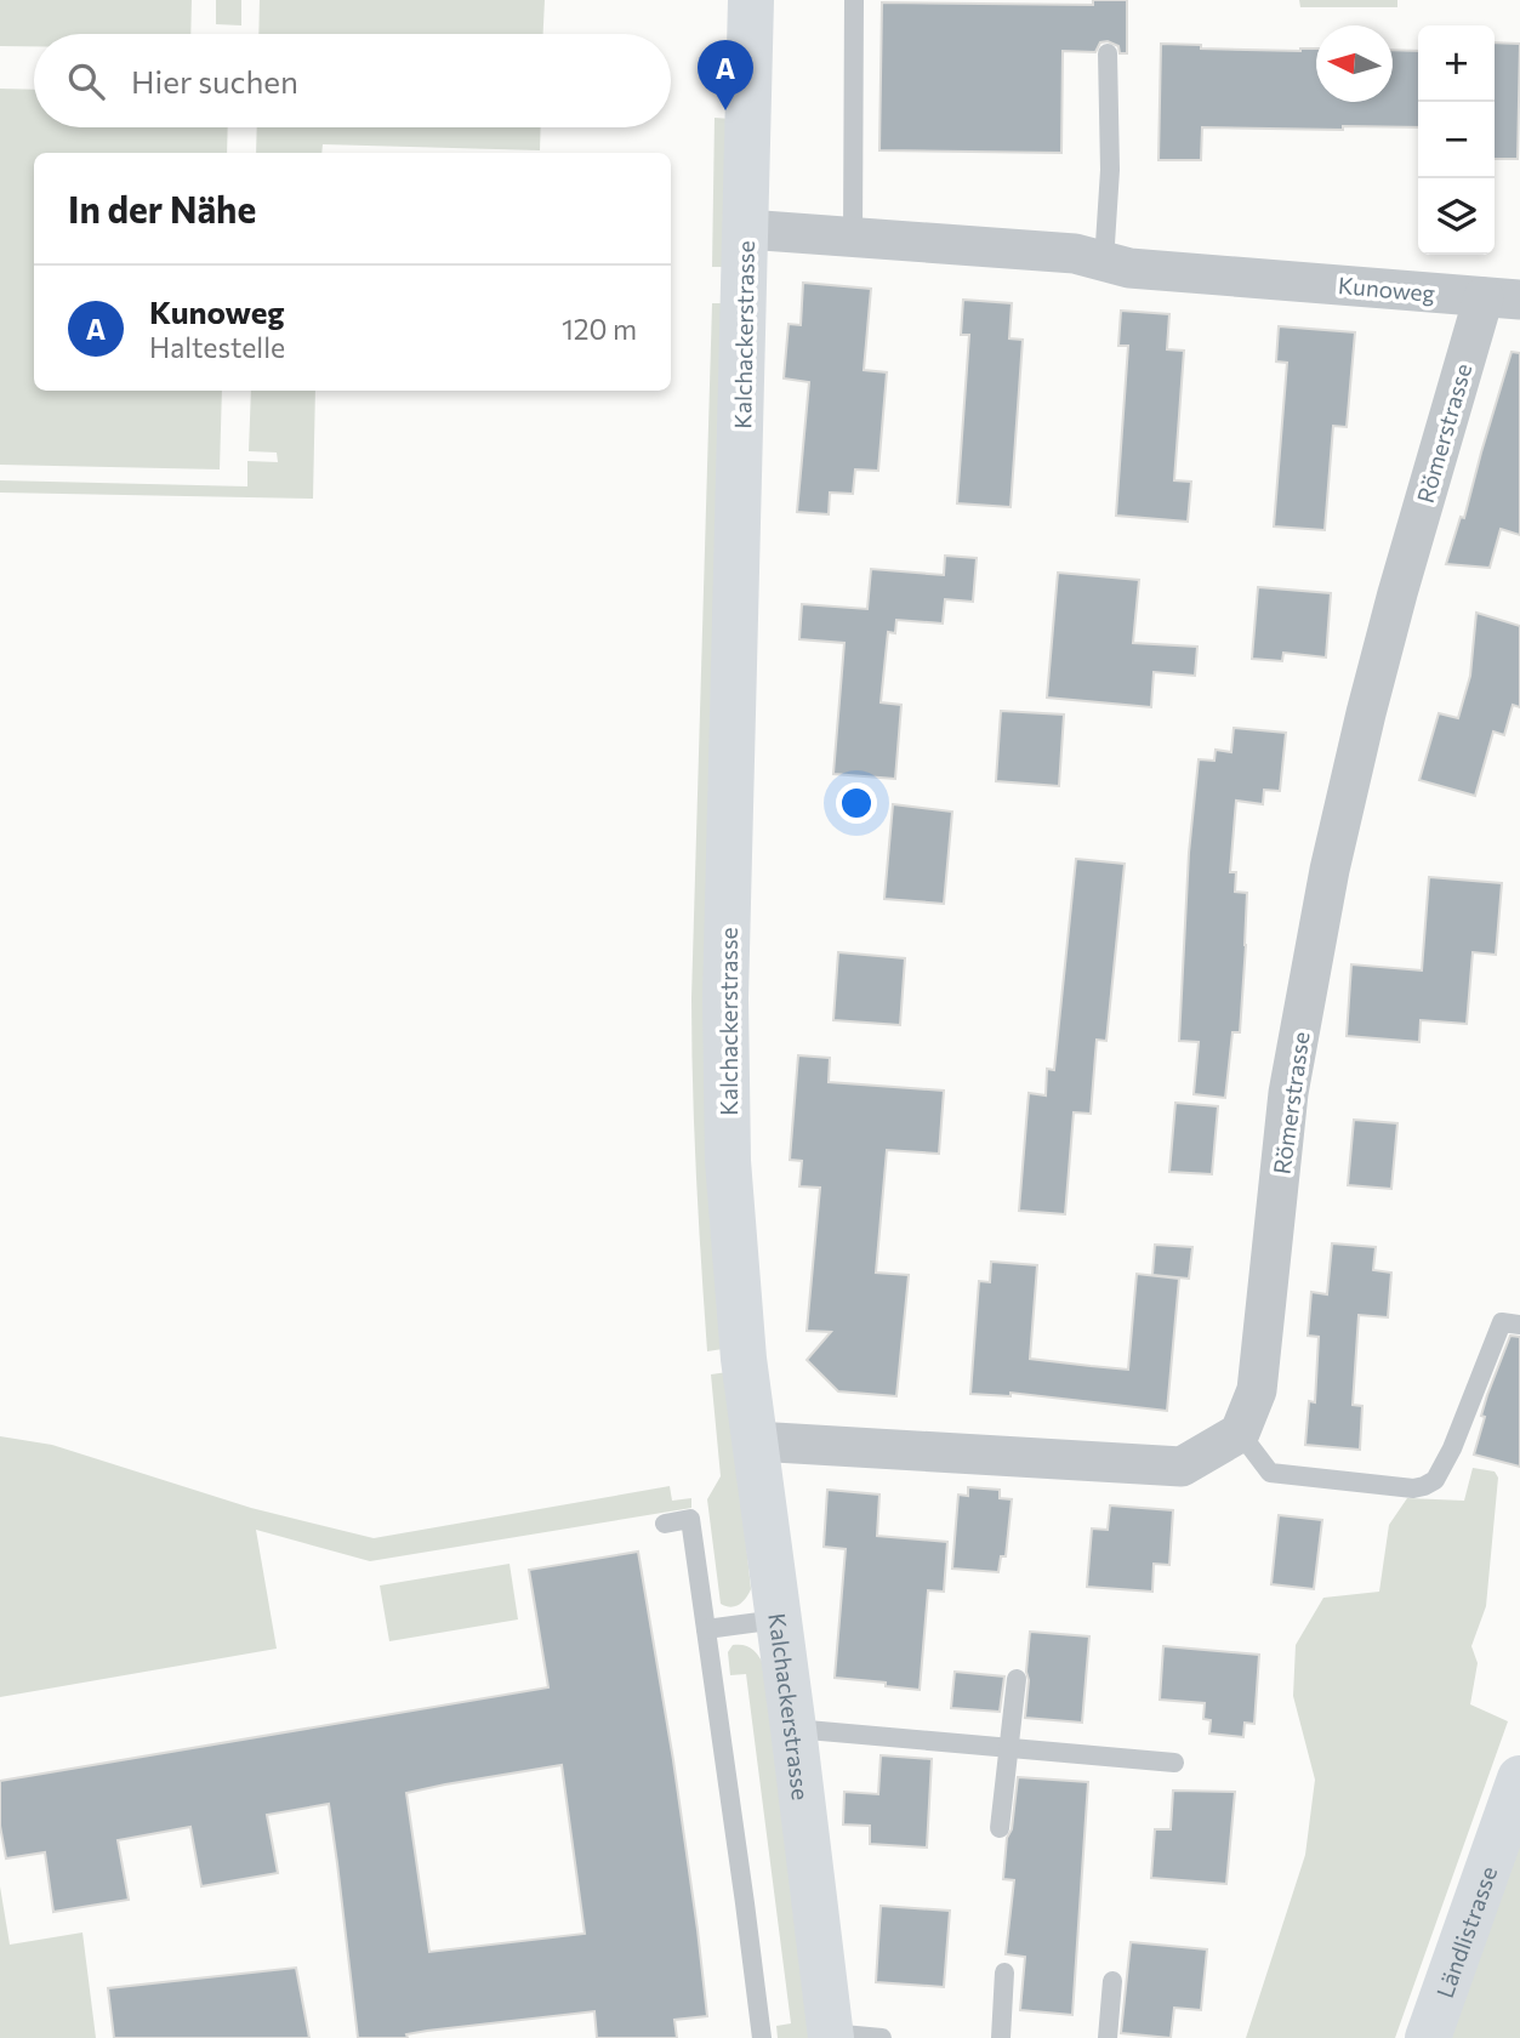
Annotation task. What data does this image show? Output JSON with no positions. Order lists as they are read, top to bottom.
{
  "streets": {
    "street": [
      "Kunoweg",
      "Kalchackerstrasse",
      "Römerstrasse",
      "Ländlistrasse"
    ]
  },
  "crossings": [
    ["Kunoweg", "Kalchackerstrasse"],
    ["Kunoweg", "Römerstrasse"]
  ],
  "north": "left",
  "page": {
    "map_buttons": ["+", "−"],
    "search": "Hier suchen",
    "pins": "A",
    "heading": "In der Nähe",
    "list": [
      {
        "mark": "A",
        "name": "Kunoweg",
        "note": "Haltestelle",
        "value": "120 m"
      }
    ]
  }
}
